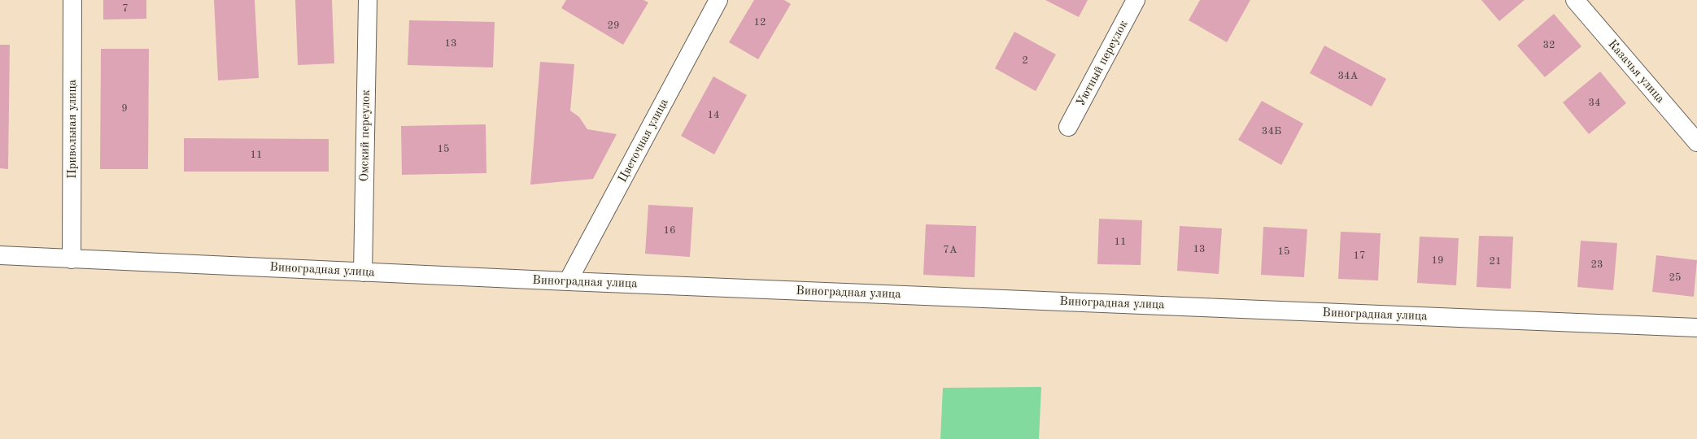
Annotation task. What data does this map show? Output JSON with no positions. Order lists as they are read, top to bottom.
{
  "streets": {
    "street": [
      "Уютный переулок",
      "Казачья улица",
      "Привольная улица",
      "Омский переулок",
      "Цветочная улица",
      "Виноградная улица"
    ]
  },
  "crossings": [
    ["Привольная улица", "Виноградная улица"],
    ["Омский переулок", "Виноградная улица"],
    ["Цветочная улица", "Виноградная улица"]
  ],
  "house_numbers": [
    "7",
    "12",
    "29",
    "13",
    "32",
    "2",
    "34А",
    "34",
    "9",
    "14",
    "34Б",
    "15",
    "11",
    "16",
    "11",
    "13",
    "7А",
    "15",
    "17",
    "19",
    "21",
    "23",
    "25"
  ]
}
